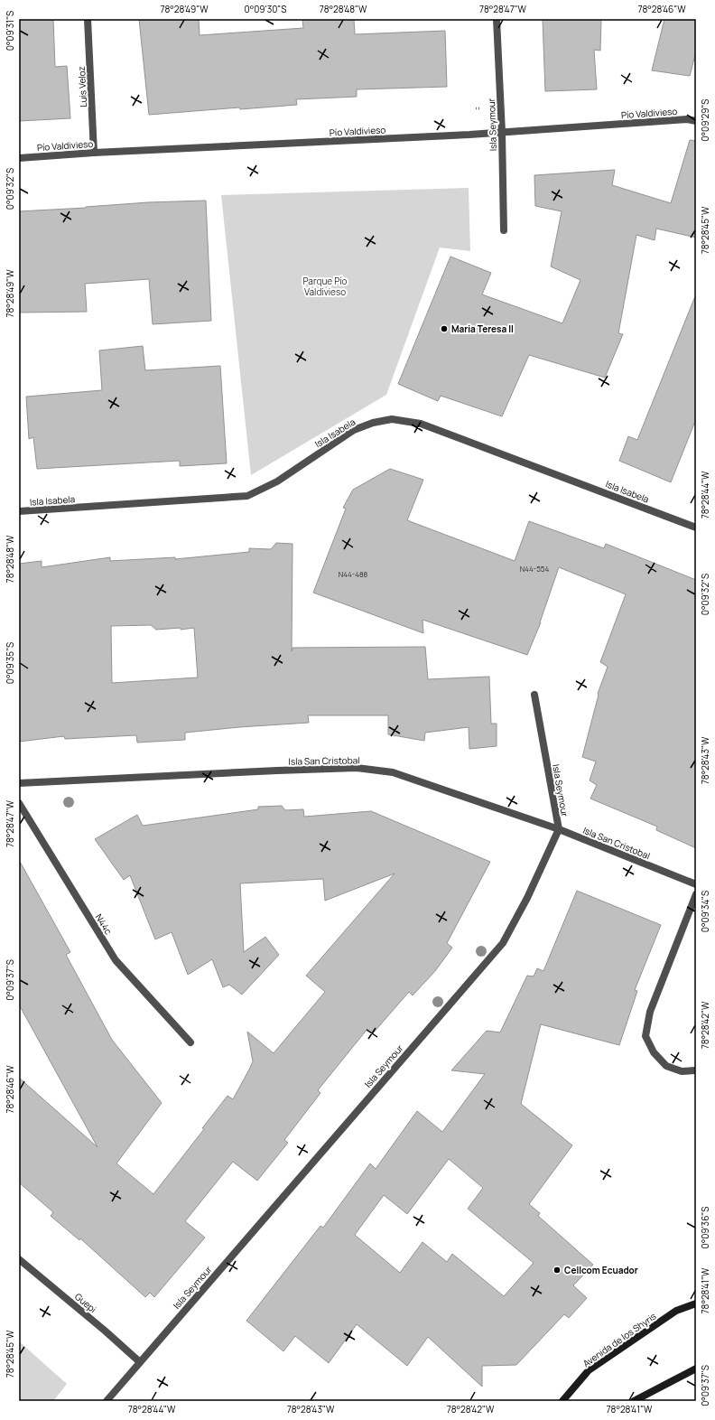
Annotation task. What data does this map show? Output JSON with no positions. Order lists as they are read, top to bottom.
{
  "streets": {
    "main road": ["Avenida de los Shyris"],
    "street": [
      "Luis Veloz",
      "Pío Valdivieso",
      "Isla Seymour",
      "Isla Isabela",
      "Isla San Cristobal",
      "N44c",
      "Guepi"
    ]
  },
  "crossings": [
    ["Luis Veloz", "Pío Valdivieso"],
    ["Pío Valdivieso", "Isla Seymour"],
    ["Isla Seymour", "Isla San Cristobal"],
    ["Isla Seymour", "Guepi"]
  ],
  "parks": ["Parque Pío Valdivieso"],
  "places": ["Maria Teresa II", "Cellcom Ecuador"],
  "house_numbers": ["N44-554", "N44-488"],
  "coordinates": [
    "78°28'49\"W",
    "0°09'30\"S",
    "78°28'48\"W",
    "78°28'47\"W",
    "78°28'46\"W",
    "0°09'31\"S",
    "0°09'29\"S",
    "0°09'32\"S",
    "78°28'45\"W",
    "78°28'44\"W",
    "0°09'35\"S",
    "78°28'43\"W",
    "0°09'34\"S",
    "0°09'37\"S",
    "78°28'42\"W",
    "0°09'36\"S",
    "78°28'41\"W"
  ]
}
